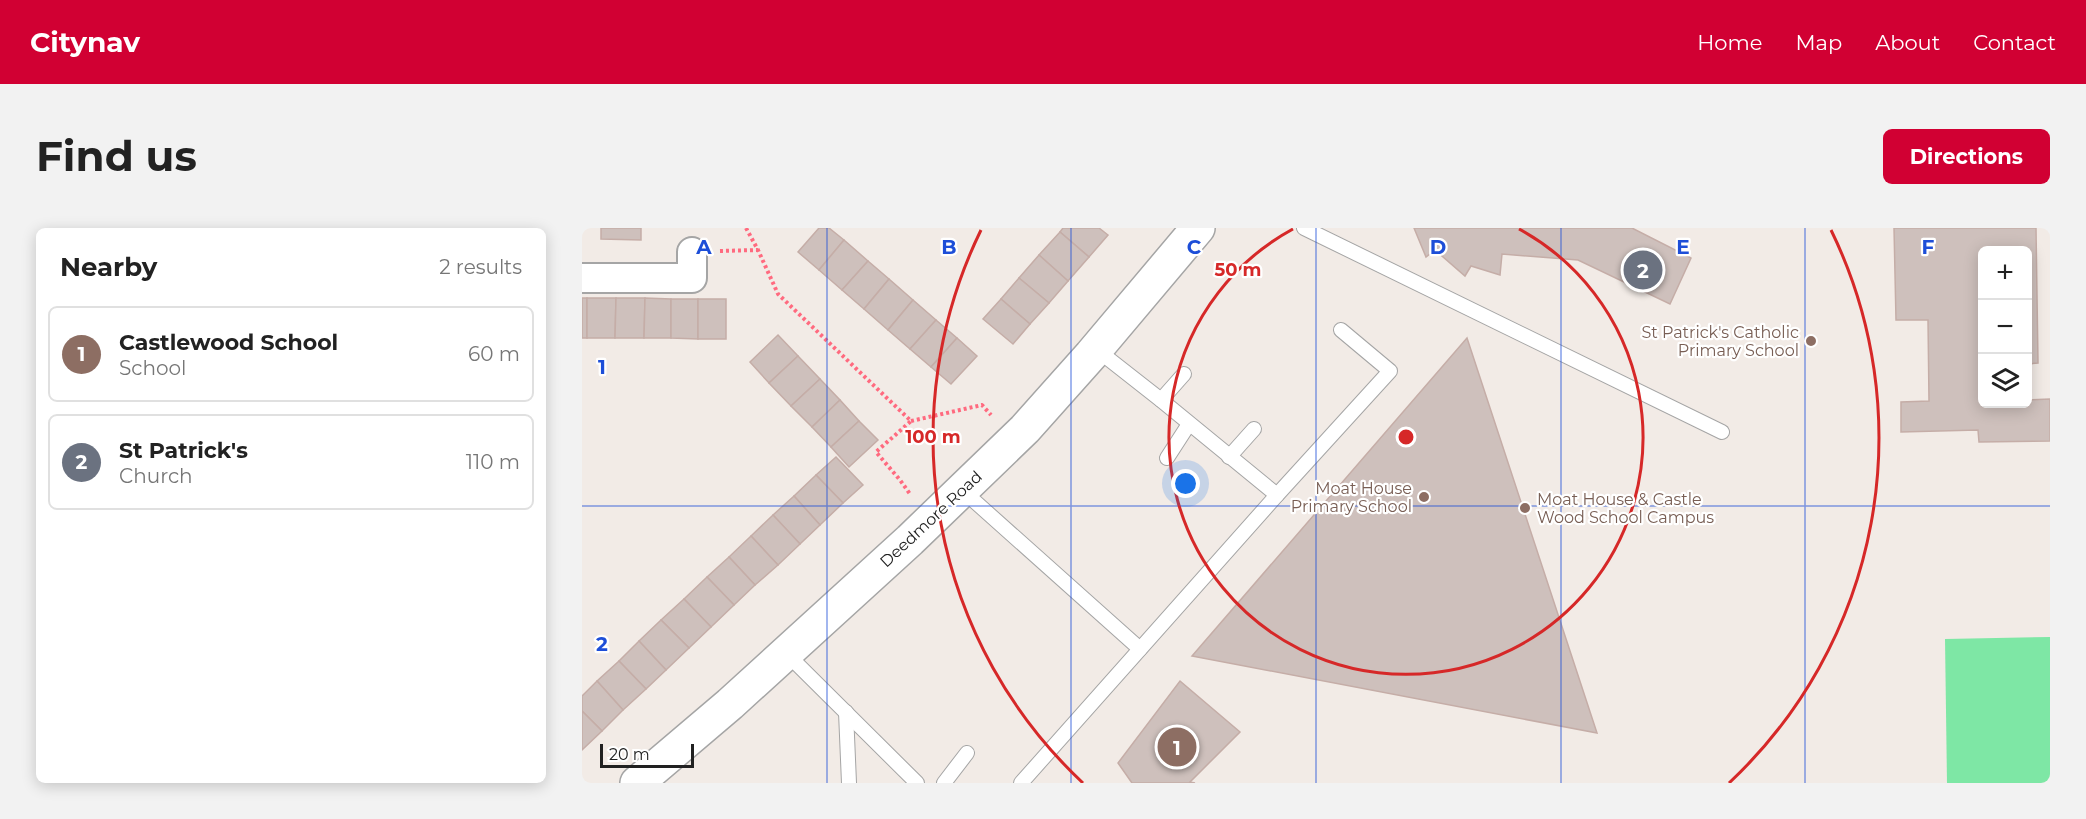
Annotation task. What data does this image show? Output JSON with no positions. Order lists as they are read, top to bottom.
{
  "streets": {
    "street": ["Deedmore Road"]
  },
  "places": ["St Patrick's Catholic Primary School", "Moat House Primary School", "Moat House & Castle Wood School Campus"],
  "scale_bar": "20 m",
  "page": {
    "header": "Citynav",
    "nav": [
      "Home",
      "Map",
      "About",
      "Contact"
    ],
    "buttons": "Directions",
    "title": "Find us",
    "heading": ["Nearby", "2 results"],
    "map_buttons": ["+", "−"],
    "pins": ["2", "1"],
    "list": [
      {
        "mark": "1",
        "name": "Castlewood School",
        "note": "School",
        "value": "60 m"
      },
      {
        "mark": "2",
        "name": "St Patrick's",
        "note": "Church",
        "value": "110 m"
      }
    ],
    "scale": "20 m"
  },
  "grid": {
    "columns": [
      "A",
      "B",
      "C",
      "D",
      "E",
      "F"
    ],
    "rows": ["1", "2"]
  },
  "rings": ["50 m", "100 m"]
}
